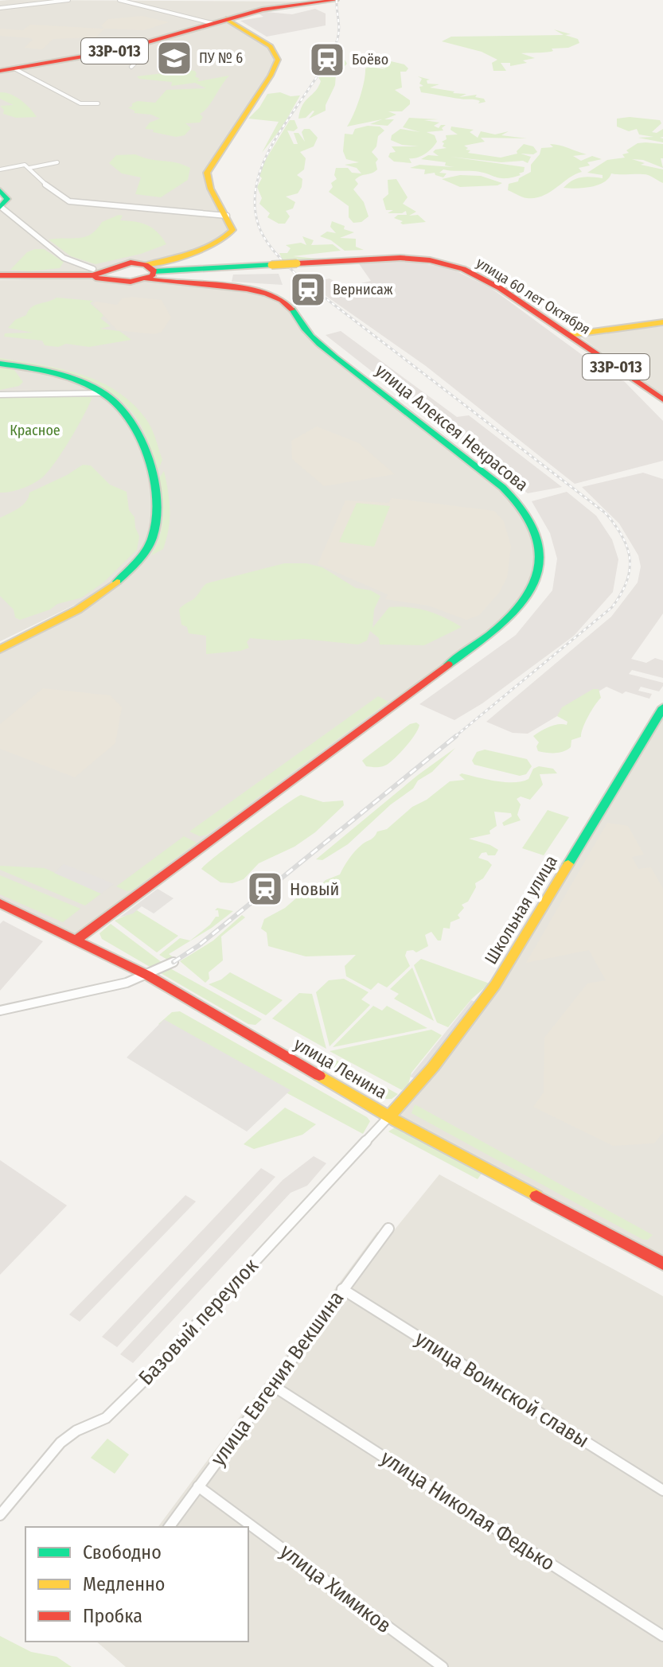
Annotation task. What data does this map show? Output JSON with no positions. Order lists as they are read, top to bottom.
{
  "streets": {
    "main road": [
      "33Р-013",
      "улица 60 лет Октября",
      "улица Алексея Некрасова",
      "Школьная улица",
      "улица Ленина"
    ],
    "street": [
      "Базовый переулок",
      "улица Евгения Векшина",
      "улица Воинской славы",
      "улица Николая Федько",
      "улица Химиков"
    ]
  },
  "crossings": [
    ["улица 60 лет Октября", "улица Алексея Некрасова"],
    ["улица Алексея Некрасова", "улица Ленина"],
    ["Школьная улица", "улица Ленина"],
    ["Школьная улица", "Базовый переулок"],
    ["улица Ленина", "Базовый переулок"],
    ["улица Евгения Векшина", "улица Воинской славы"],
    ["улица Евгения Векшина", "улица Николая Федько"],
    ["улица Евгения Векшина", "улица Химиков"]
  ],
  "parks": ["Красное"],
  "places": {
    "school or university": ["ПУ № 6"],
    "station": ["Боёво", "Вернисаж", "Новый"]
  },
  "legend": ["Свободно", "Медленно", "Пробка"]
}
